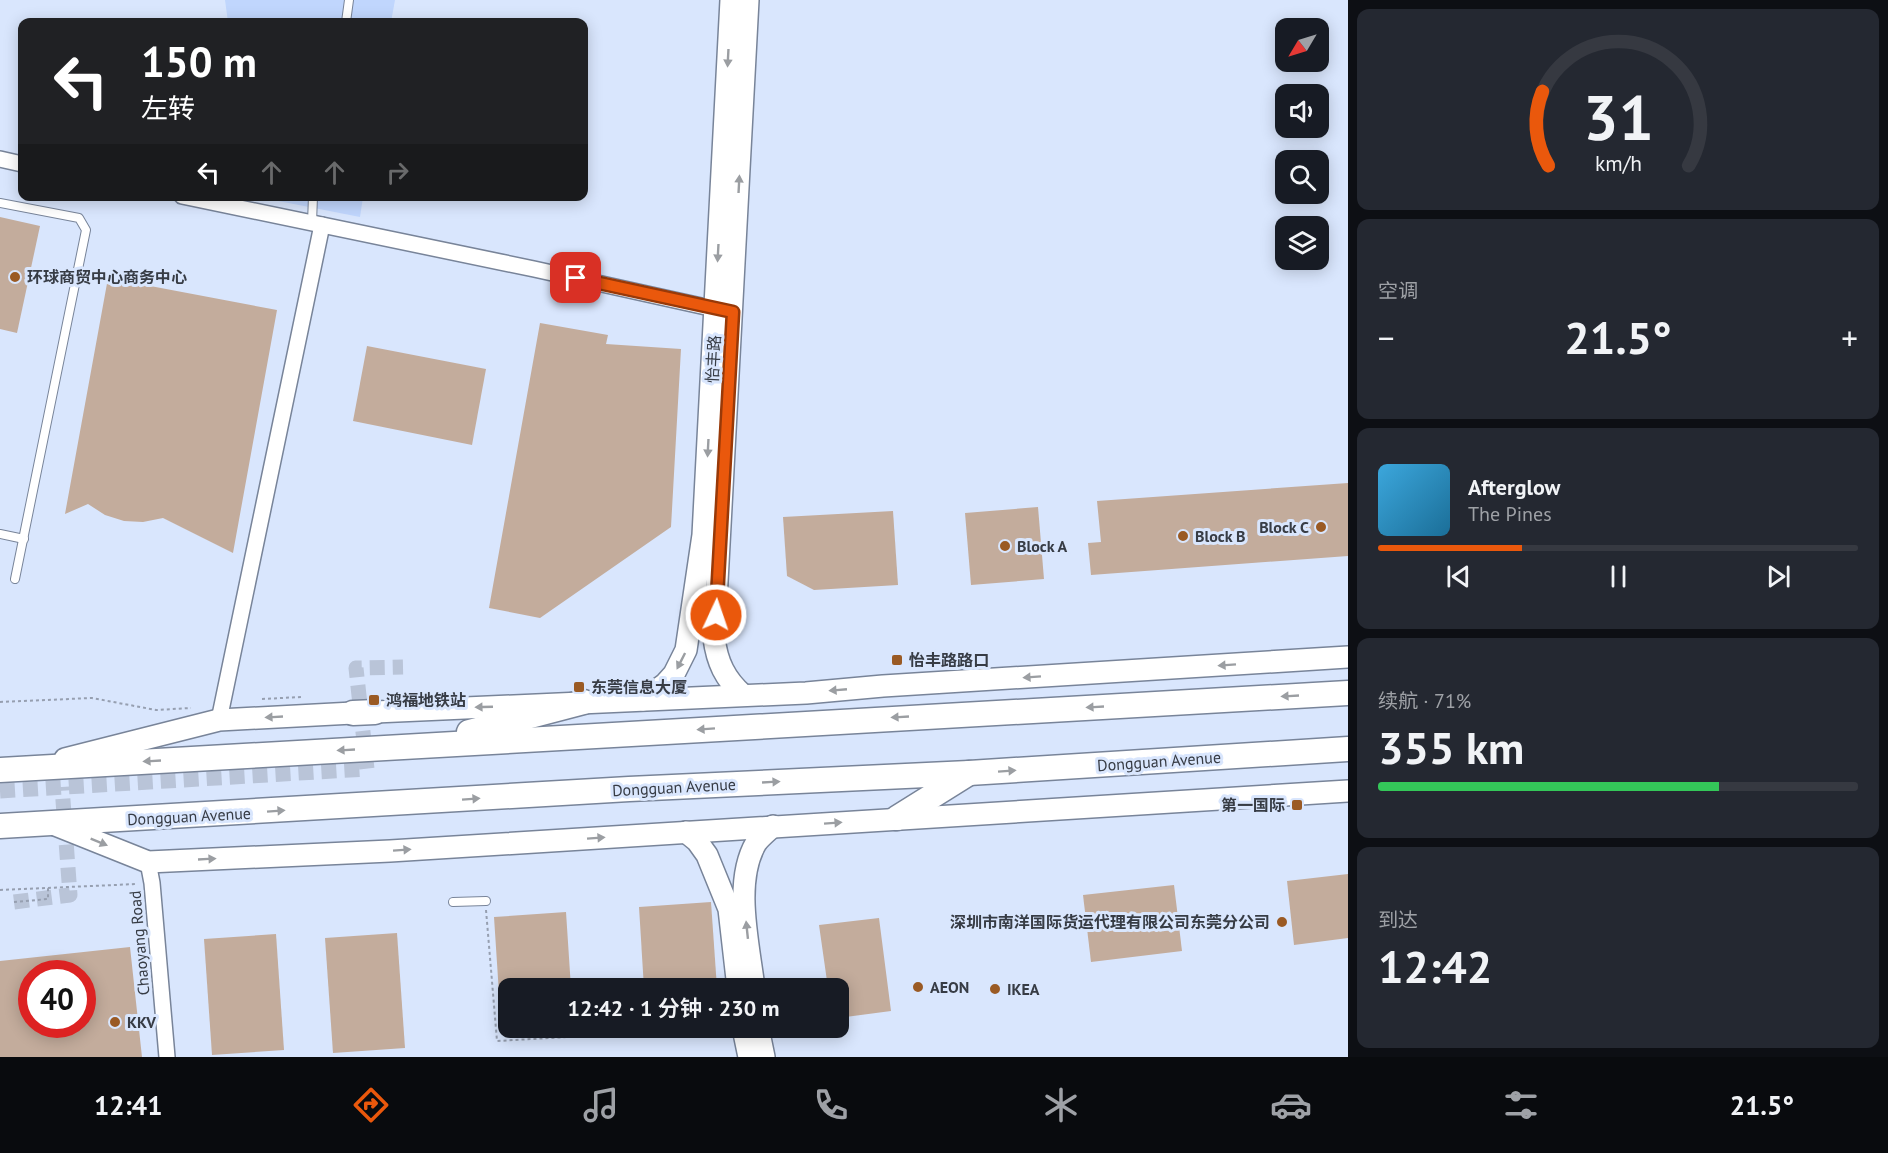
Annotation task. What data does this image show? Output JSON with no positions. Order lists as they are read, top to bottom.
{
  "streets": {
    "main road": ["怡丰路", "Dongguan Avenue"],
    "street": ["Chaoyang Road"]
  },
  "places": {
    "other": [
      "环球商贸中心商务中心",
      "Block C",
      "Block B",
      "Block A",
      "深圳市南洋国际货运代理有限公司东莞分公司",
      "AEON",
      "IKEA",
      "KKV"
    ],
    "transit": [
      "怡丰路路口",
      "东莞信息大厦",
      "鸿福地铁站",
      "第一国际"
    ]
  },
  "north": "bottom left",
  "page": {
    "turn": ["150 m", "左转"],
    "tile": [
      "空调",
      ["续航 · 71%", "355 km"],
      ["到达", "12:42"]
    ],
    "heat": ["−", "21.5°", "+"],
    "song": ["Afterglow", "The Pines"],
    "limit": "40",
    "trip": "12:42 · 1 分钟 · 230 m",
    "tabs": ["12:41", "21.5°"],
    "gauge": ["31", "km/h"]
  }
}
